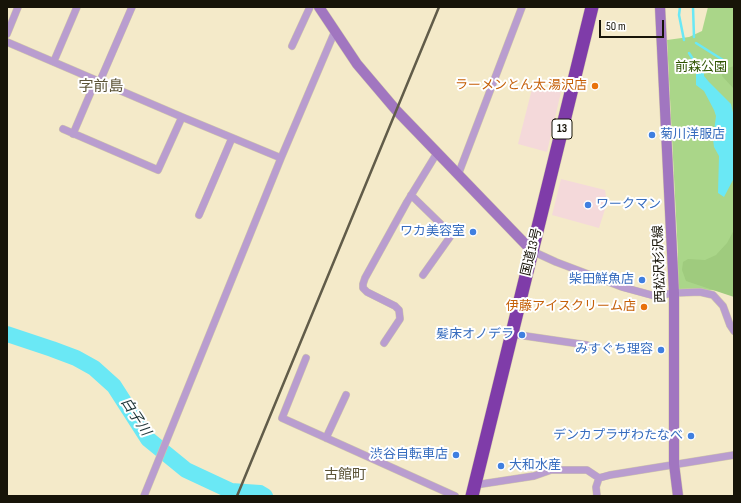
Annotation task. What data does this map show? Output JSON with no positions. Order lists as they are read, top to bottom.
{
  "streets": {
    "highway": ["13", "国道13号"],
    "main road": ["西松沢杉沢線"]
  },
  "districts": ["字前島", "古館町"],
  "water": ["白子川"],
  "parks": ["前森公園"],
  "places": [
    "ラーメンとん太 湯沢店",
    "菊川洋服店",
    "ワークマン",
    "ワカ美容室",
    "柴田鮮魚店",
    "伊藤アイスクリーム店",
    "髪床オノデラ",
    "みすぐち理容",
    "デンカプラザわたなべ",
    "渋谷自転車店",
    "大和水産"
  ],
  "scale_bar": "50 m"
}
